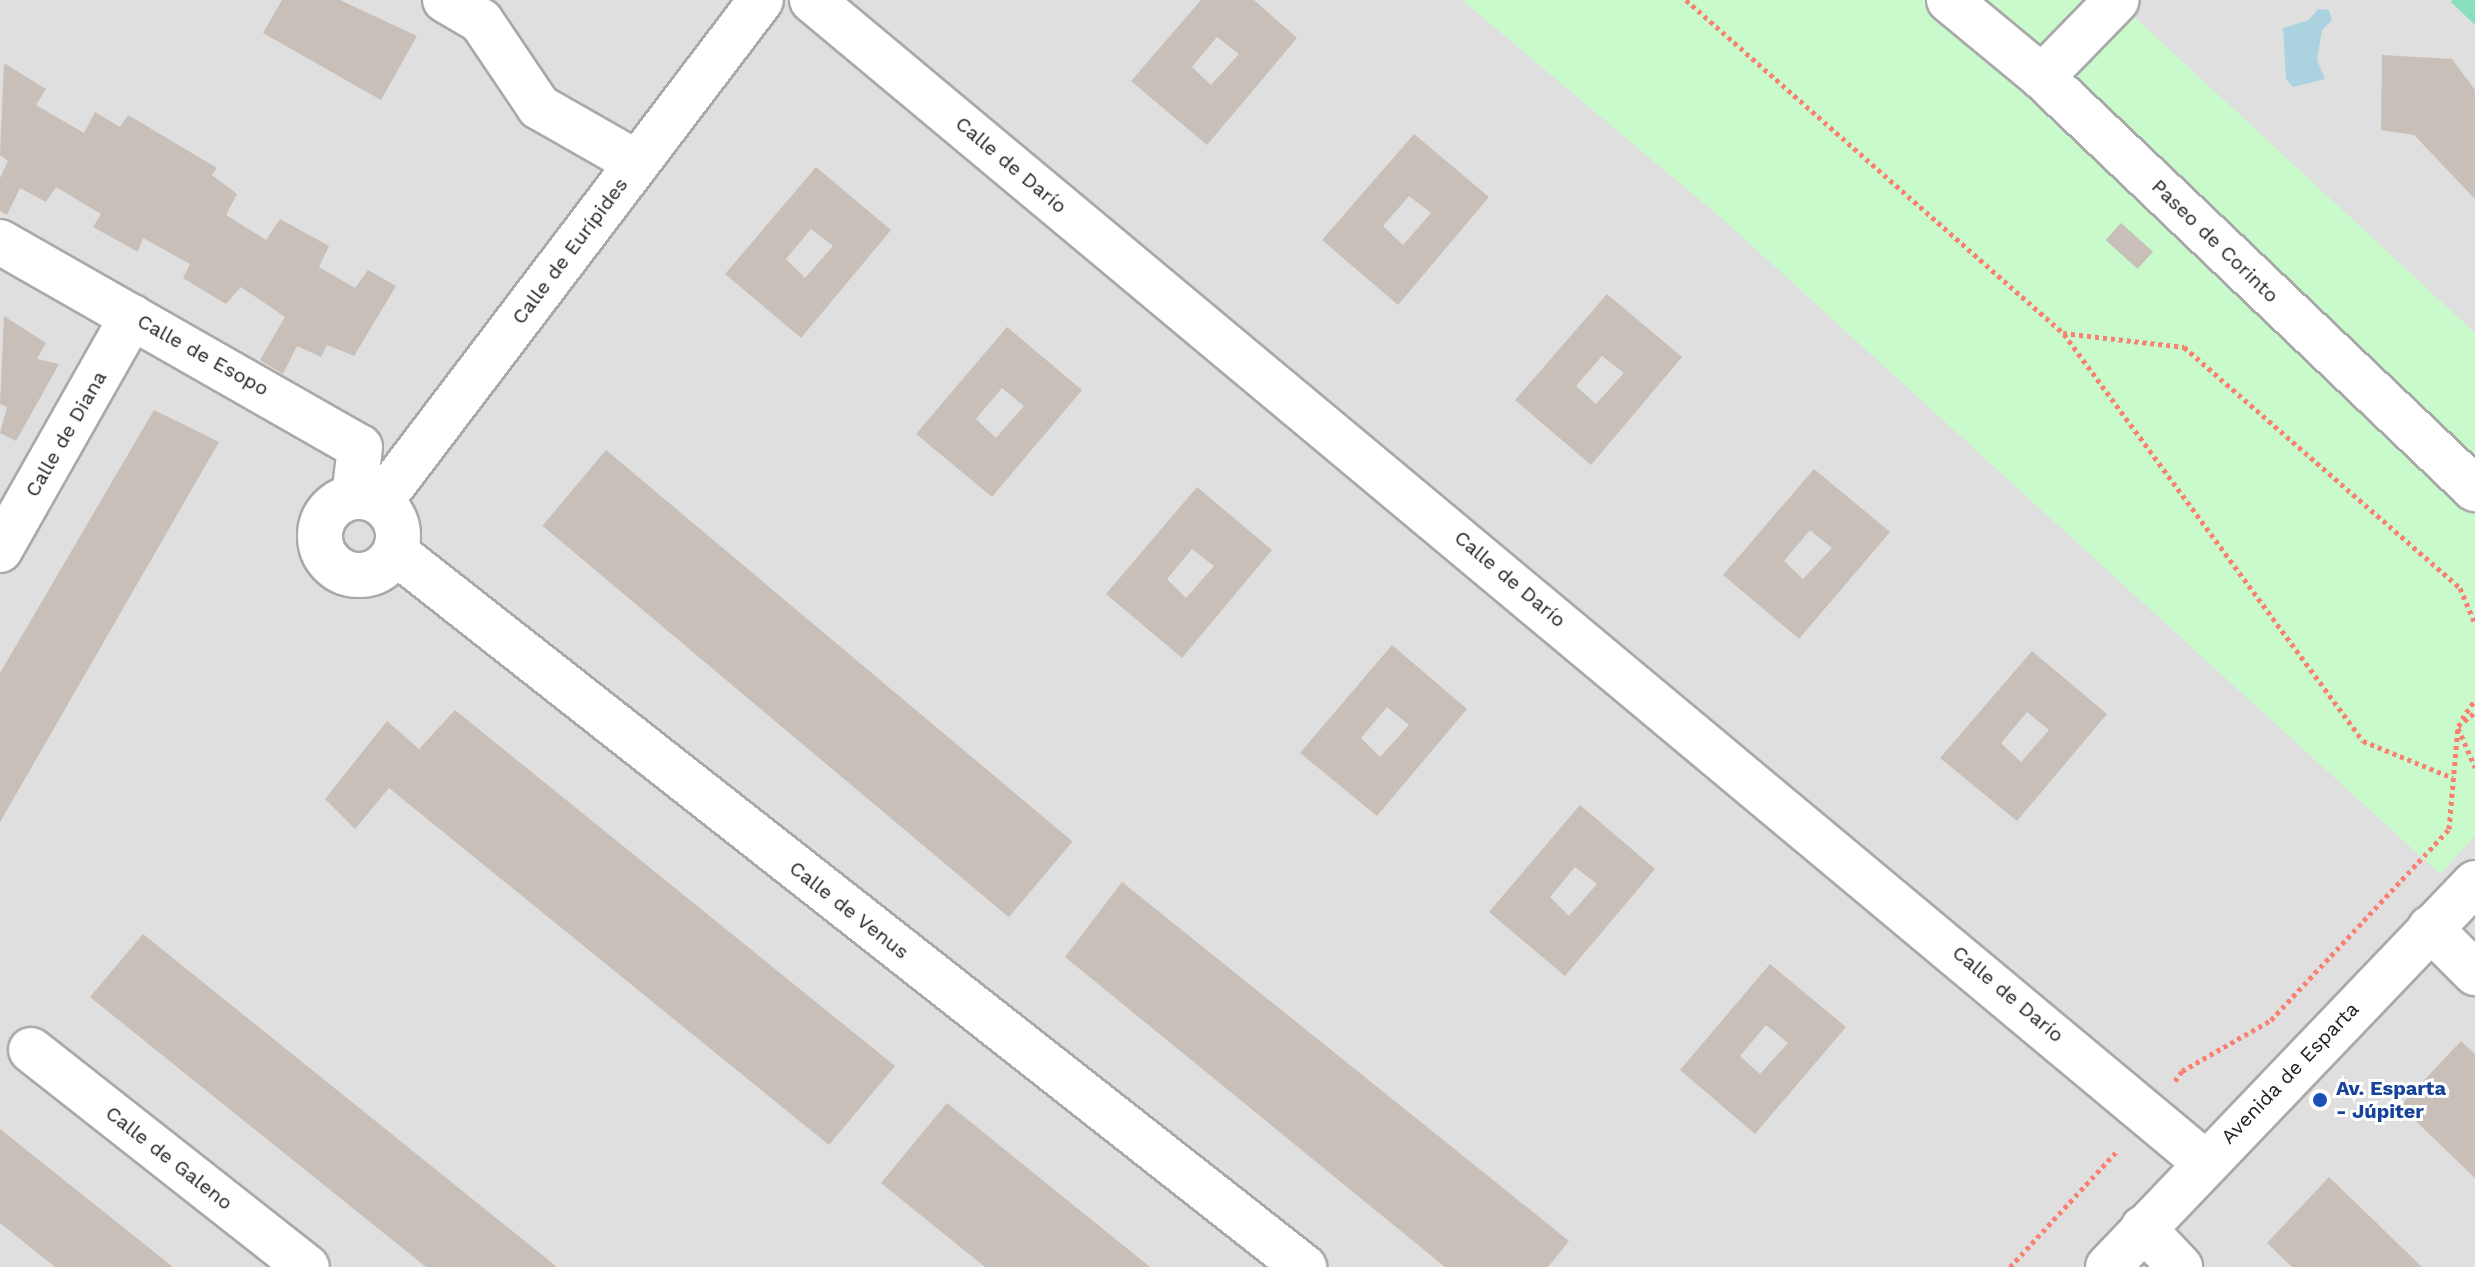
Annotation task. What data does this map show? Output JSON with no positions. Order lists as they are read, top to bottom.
{
  "streets": {
    "street": [
      "Calle de Darío",
      "Paseo de Corinto",
      "Calle de Eurípides",
      "Calle de Esopo",
      "Calle de Diana",
      "Calle de Venus",
      "Avenida de Esparta",
      "Calle de Galeno"
    ]
  },
  "crossings": [
    ["Calle de Darío", "Avenida de Esparta"],
    ["Calle de Eurípides", "Calle de Esopo"],
    ["Calle de Eurípides", "Calle de Venus"],
    ["Calle de Esopo", "Calle de Diana"],
    ["Calle de Esopo", "Calle de Venus"]
  ],
  "places": ["Av. Esparta - Júpiter"]
}
